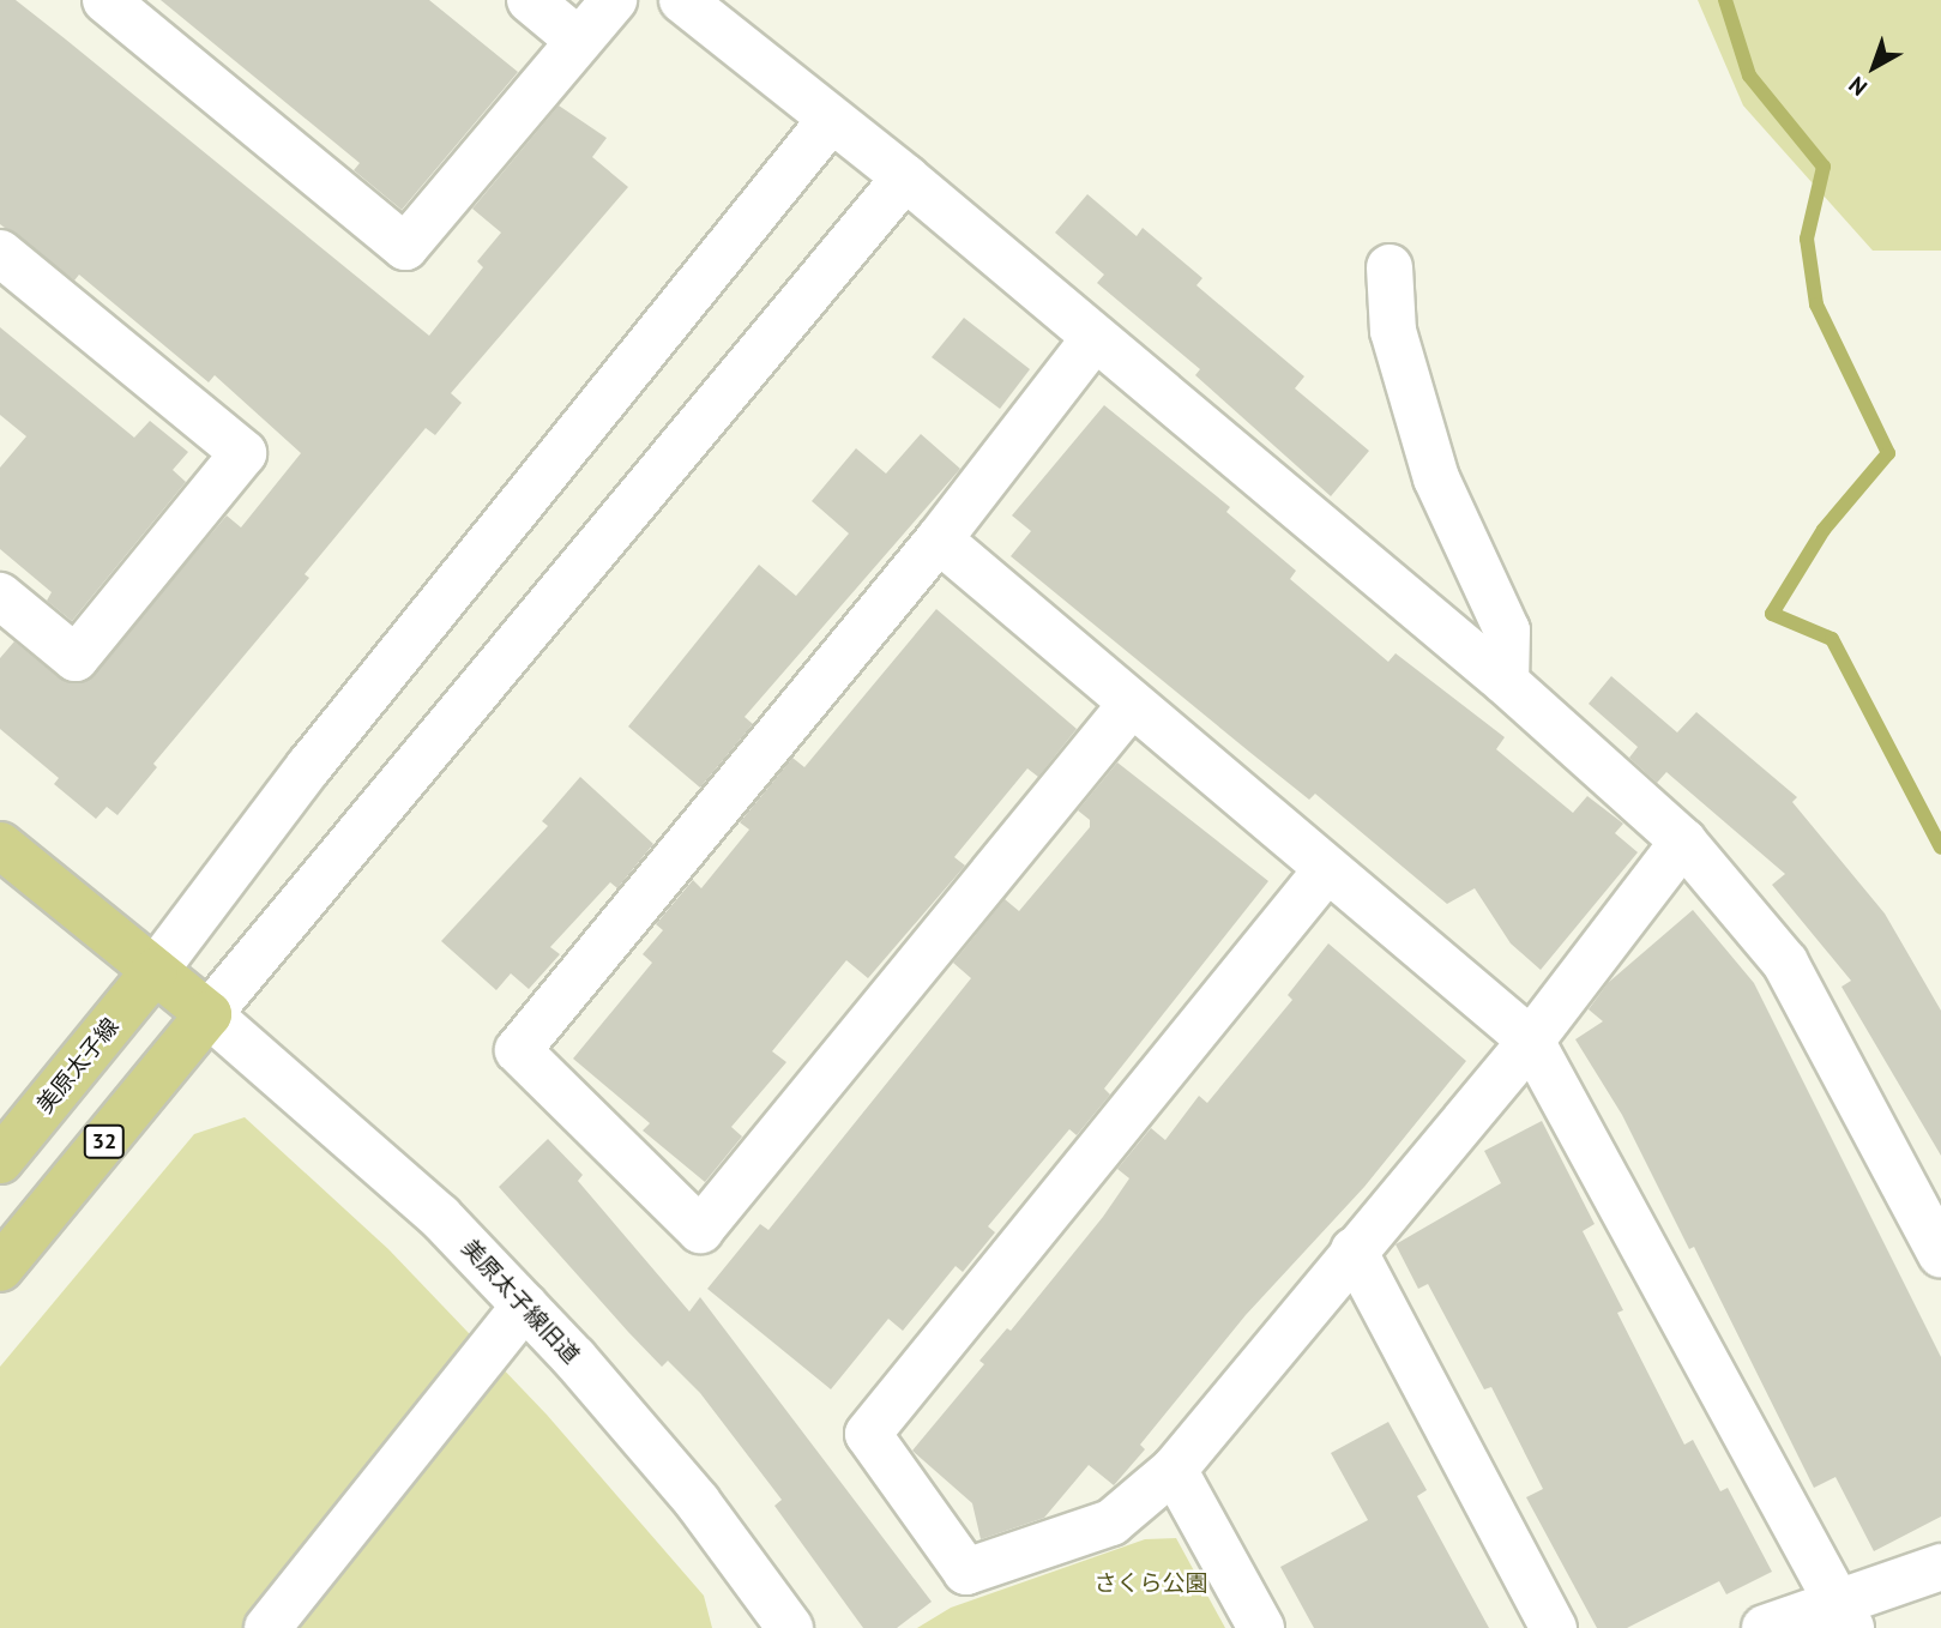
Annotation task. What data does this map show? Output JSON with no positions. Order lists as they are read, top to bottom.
{
  "streets": {
    "main road": ["美原太子線", "32"],
    "street": ["美原太子線旧道"]
  },
  "crossings": [
    ["32", "美原太子線旧道"]
  ],
  "parks": ["さくら公園"],
  "north": "bottom left"
}
